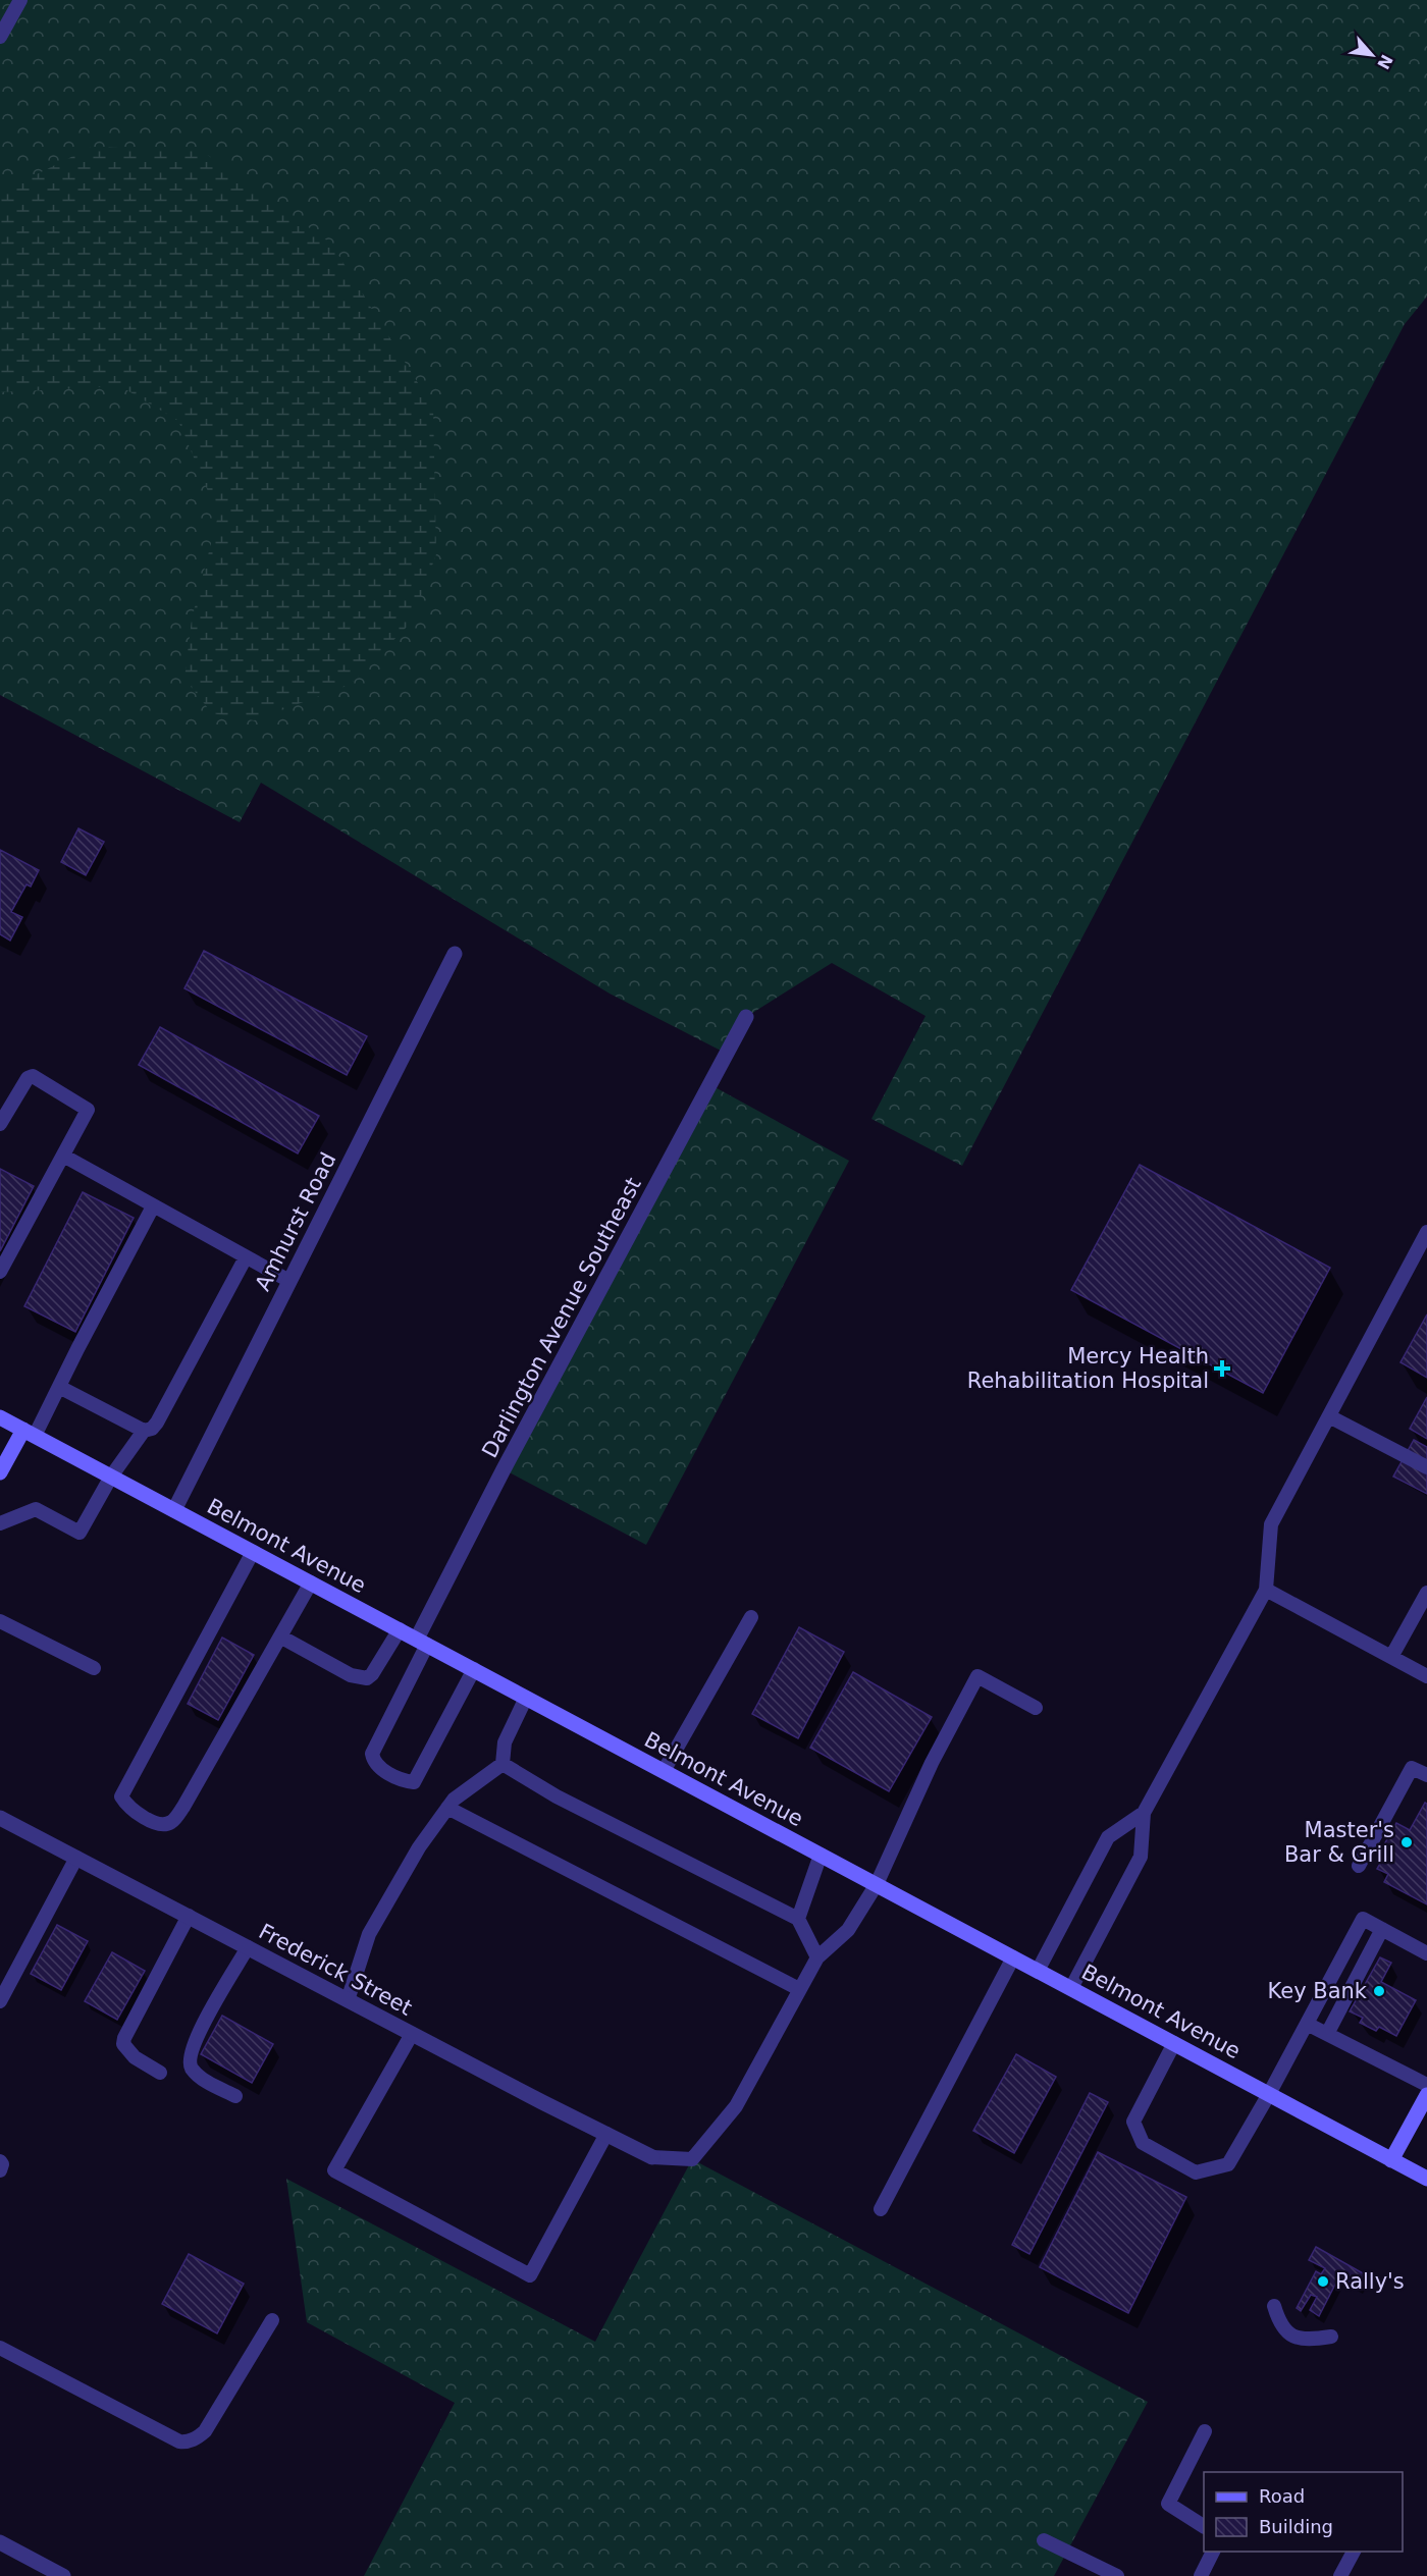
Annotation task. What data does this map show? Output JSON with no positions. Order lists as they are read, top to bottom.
{
  "streets": {
    "main road": ["Belmont Avenue"],
    "street": ["Amhurst Road", "Darlington Avenue Southeast", "Frederick Street"]
  },
  "crossings": [
    ["Amhurst Road", "Belmont Avenue"],
    ["Darlington Avenue Southeast", "Belmont Avenue"]
  ],
  "places": {
    "health": ["Mercy Health Rehabilitation Hospital"],
    "other": ["Master's Bar & Grill", "Key Bank", "Rally's"]
  },
  "legend": ["Road", "Building"],
  "north": "bottom right"
}
